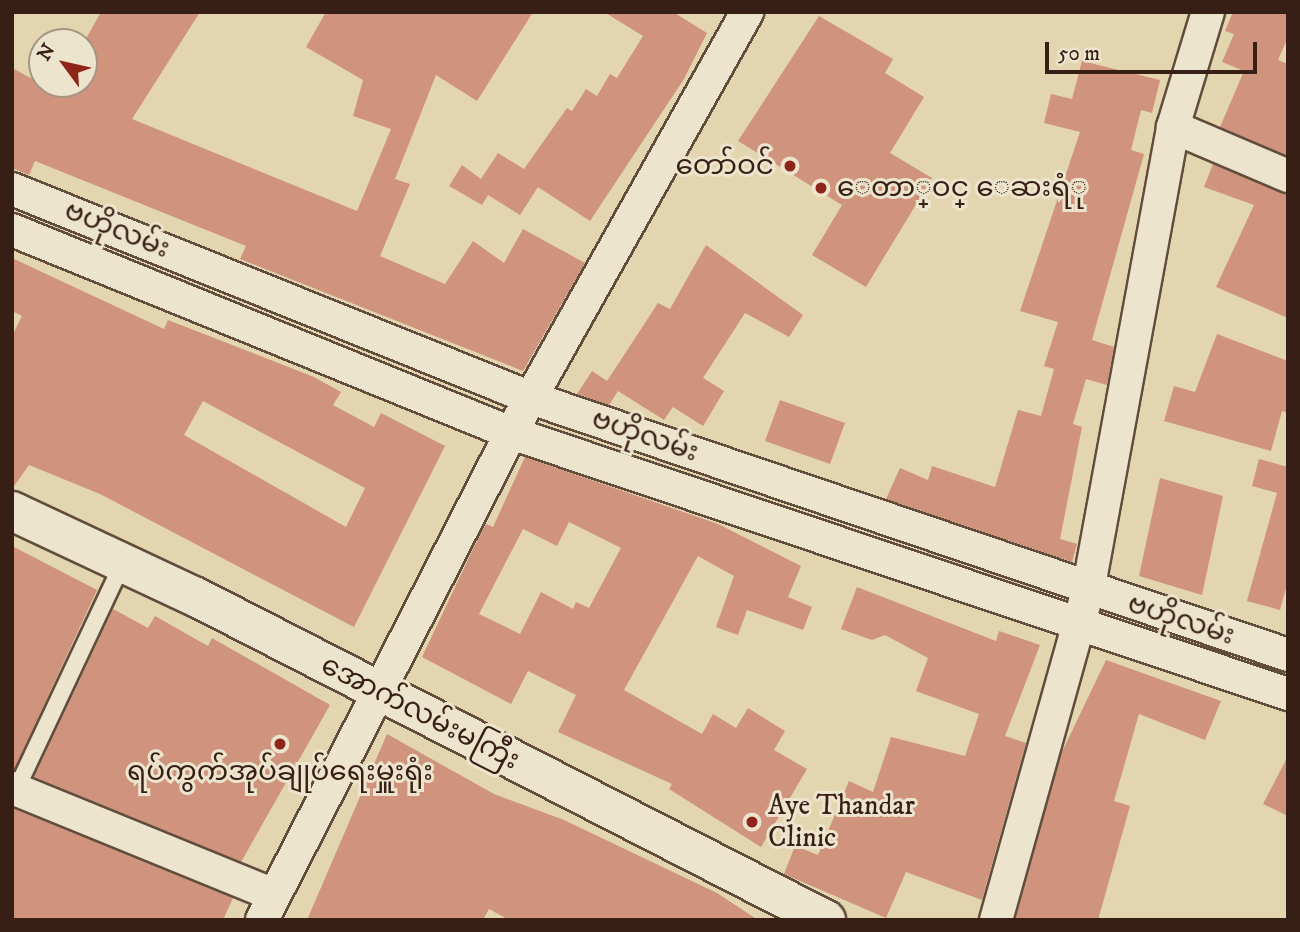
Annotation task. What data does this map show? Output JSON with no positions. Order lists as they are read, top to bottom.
{
  "streets": {
    "main road": ["အောက်လမ်းမကြီး"],
    "street": ["ဗဟိုလမ်း"]
  },
  "places": [
    "တော်ဝင်",
    "ေတာ္ဝင္ ေဆးရံု",
    "ရပ်ကွက်အုပ်ချုပ်ရေးမှူးရုံး",
    "Aye Thandar Clinic"
  ],
  "scale_bar": "50 m",
  "north": "top left"
}
